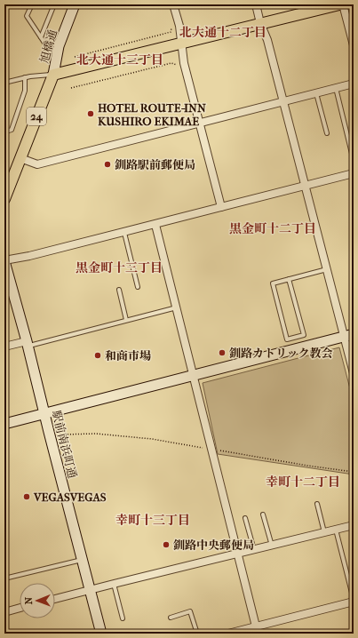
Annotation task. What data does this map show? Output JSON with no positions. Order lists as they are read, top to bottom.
{
  "streets": {
    "main road": ["24"],
    "street": ["旭橋通", "駅前南浜町通"]
  },
  "crossings": [
    ["旭橋通", "24"]
  ],
  "districts": [
    "北大通十二丁目",
    "北大通十三丁目",
    "黒金町十二丁目",
    "黒金町十三丁目",
    "幸町十二丁目",
    "幸町十三丁目"
  ],
  "places": [
    "HOTEL ROUTE-INN KUSHIRO EKIMAE",
    "釧路駅前郵便局",
    "釧路カトリック教会",
    "和商市場",
    "VEGASVEGAS",
    "釧路中央郵便局"
  ],
  "north": "left"
}
